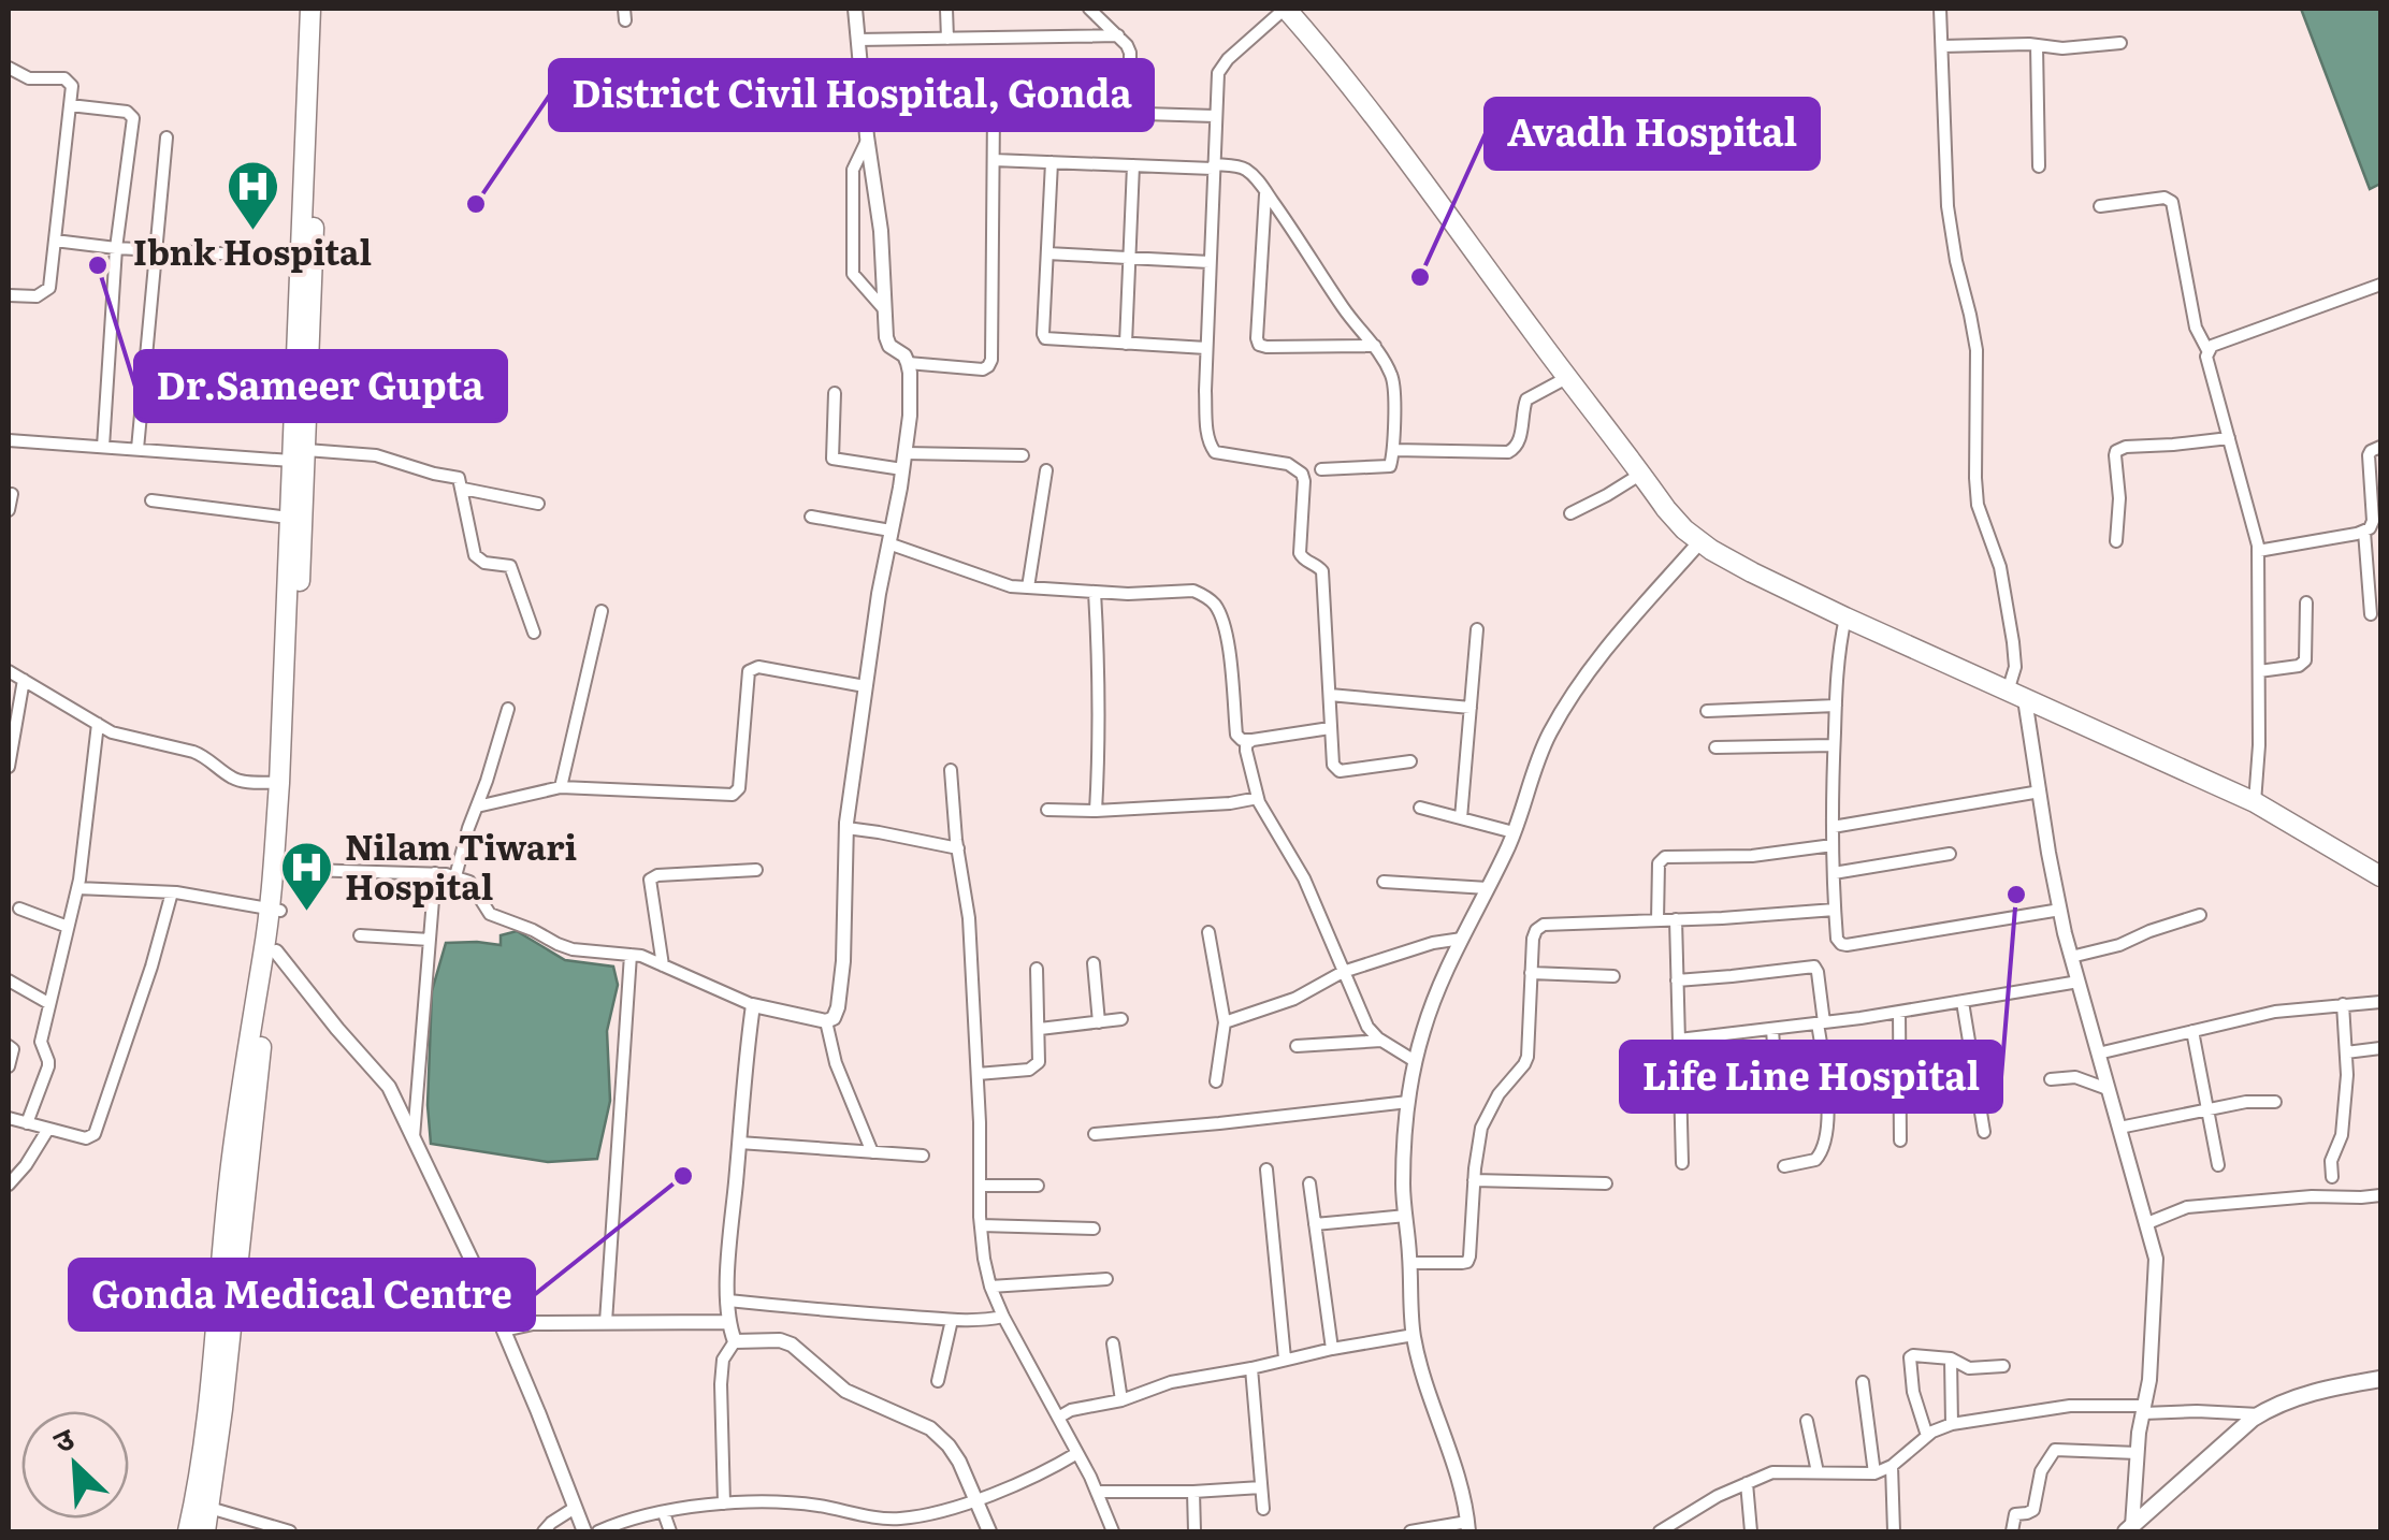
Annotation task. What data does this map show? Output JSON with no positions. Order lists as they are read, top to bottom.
{
  "places": {
    "other": [
      "District Civil Hospital, Gonda",
      "Dr.Sameer Gupta",
      "Avadh Hospital",
      "Life Line Hospital",
      "Gonda Medical Centre"
    ],
    "hospital": ["Ibnk Hospital", "Nilam Tiwari Hospital"]
  },
  "north": "top left"
}
